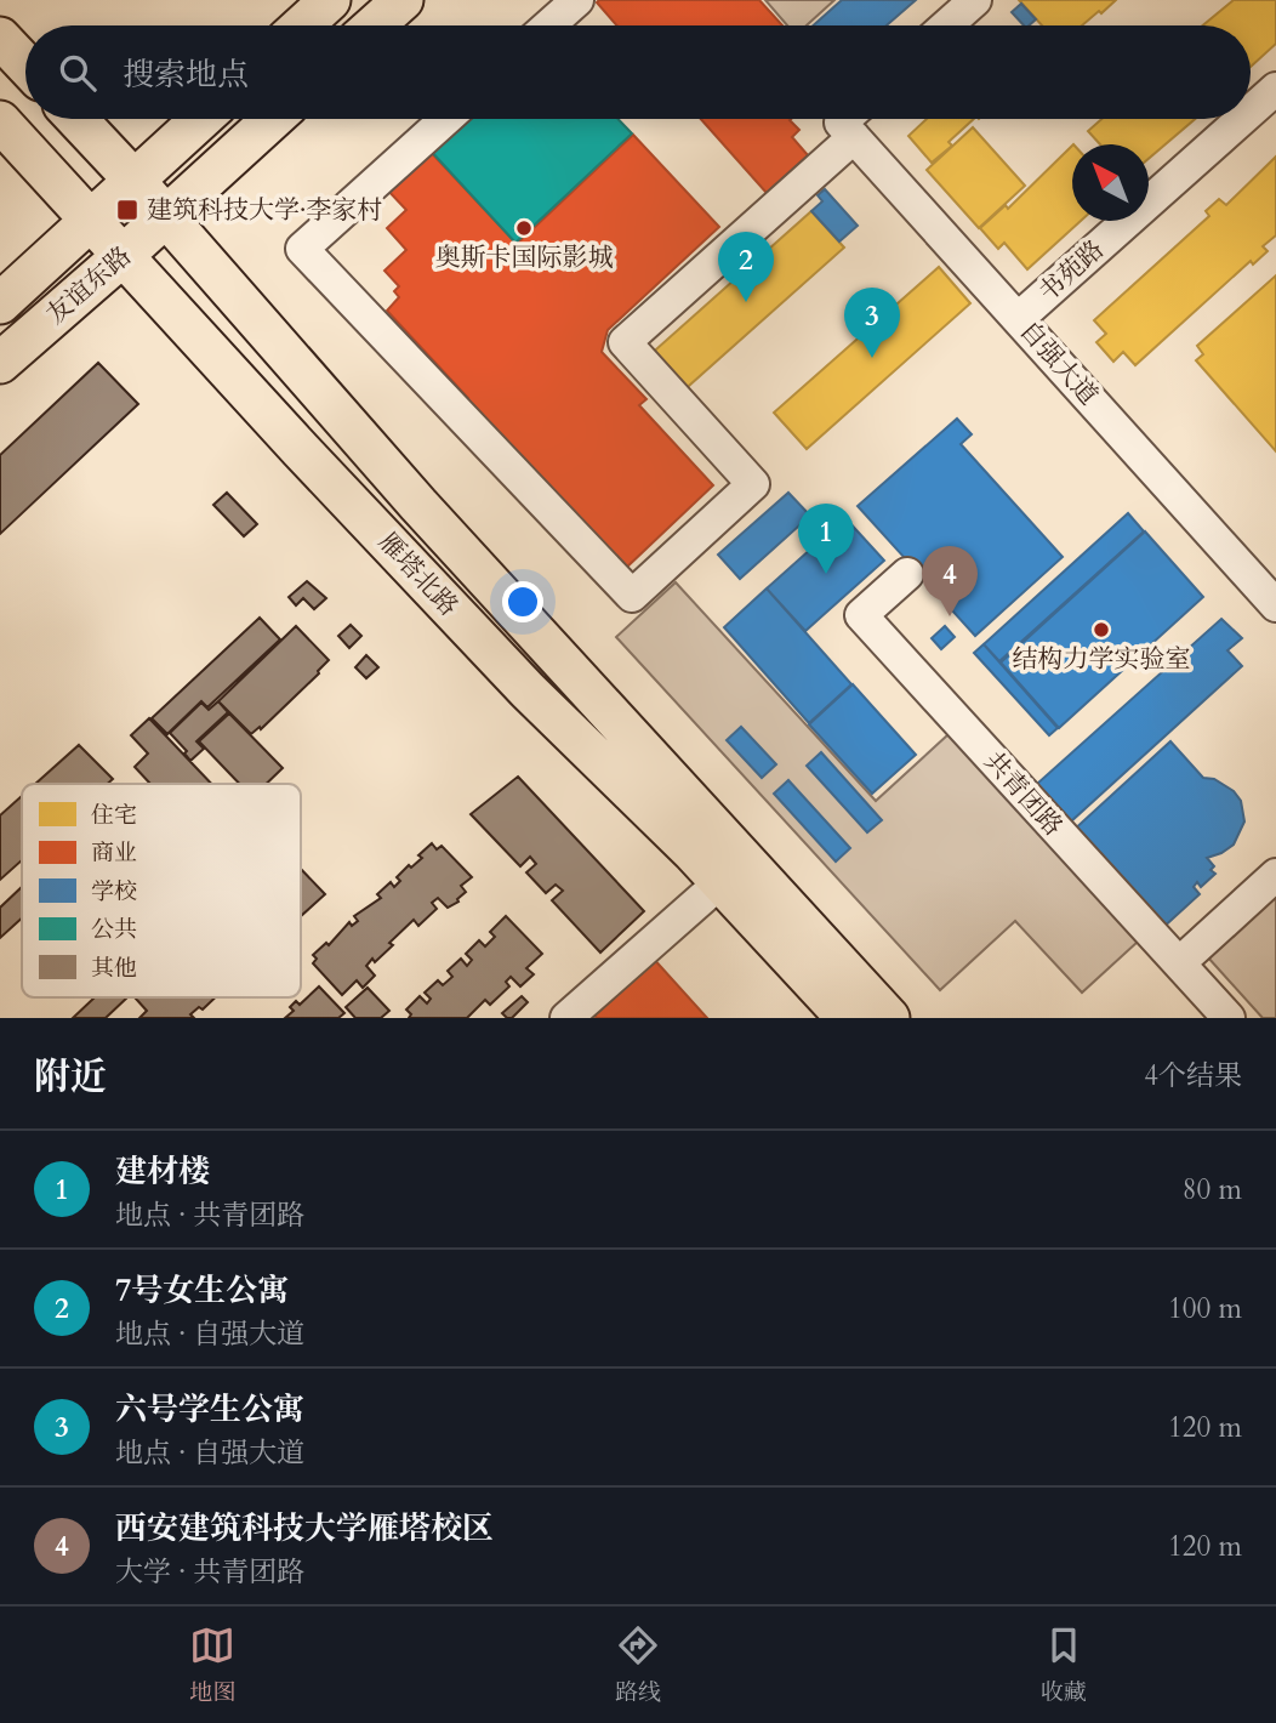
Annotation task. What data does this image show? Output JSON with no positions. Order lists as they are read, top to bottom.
{
  "streets": {
    "main road": ["友谊东路", "雁塔北路"],
    "street": ["书苑路", "自强大道", "共青团路"]
  },
  "crossings": [
    ["书苑路", "自强大道"],
    ["友谊东路", "雁塔北路"]
  ],
  "places": {
    "transit": ["建筑科技大学·李家村"],
    "other": ["奥斯卡国际影城", "结构力学实验室"]
  },
  "legend": [
    "住宅",
    "商业",
    "学校",
    "公共",
    "其他"
  ],
  "north": "top left",
  "page": {
    "search": "搜索地点",
    "pins": [
      "2",
      "3",
      "1",
      "4"
    ],
    "heading": ["附近", "4个结果"],
    "list": [
      {
        "mark": "1",
        "name": "建材楼",
        "note": "地点 · 共青团路",
        "value": "80 m"
      },
      {
        "mark": "2",
        "name": "7号女生公寓",
        "note": "地点 · 自强大道",
        "value": "100 m"
      },
      {
        "mark": "3",
        "name": "六号学生公寓",
        "note": "地点 · 自强大道",
        "value": "120 m"
      },
      {
        "mark": "4",
        "name": "西安建筑科技大学雁塔校区",
        "note": "大学 · 共青团路",
        "value": "120 m"
      }
    ],
    "nav": ["地图", "路线", "收藏"]
  }
}
